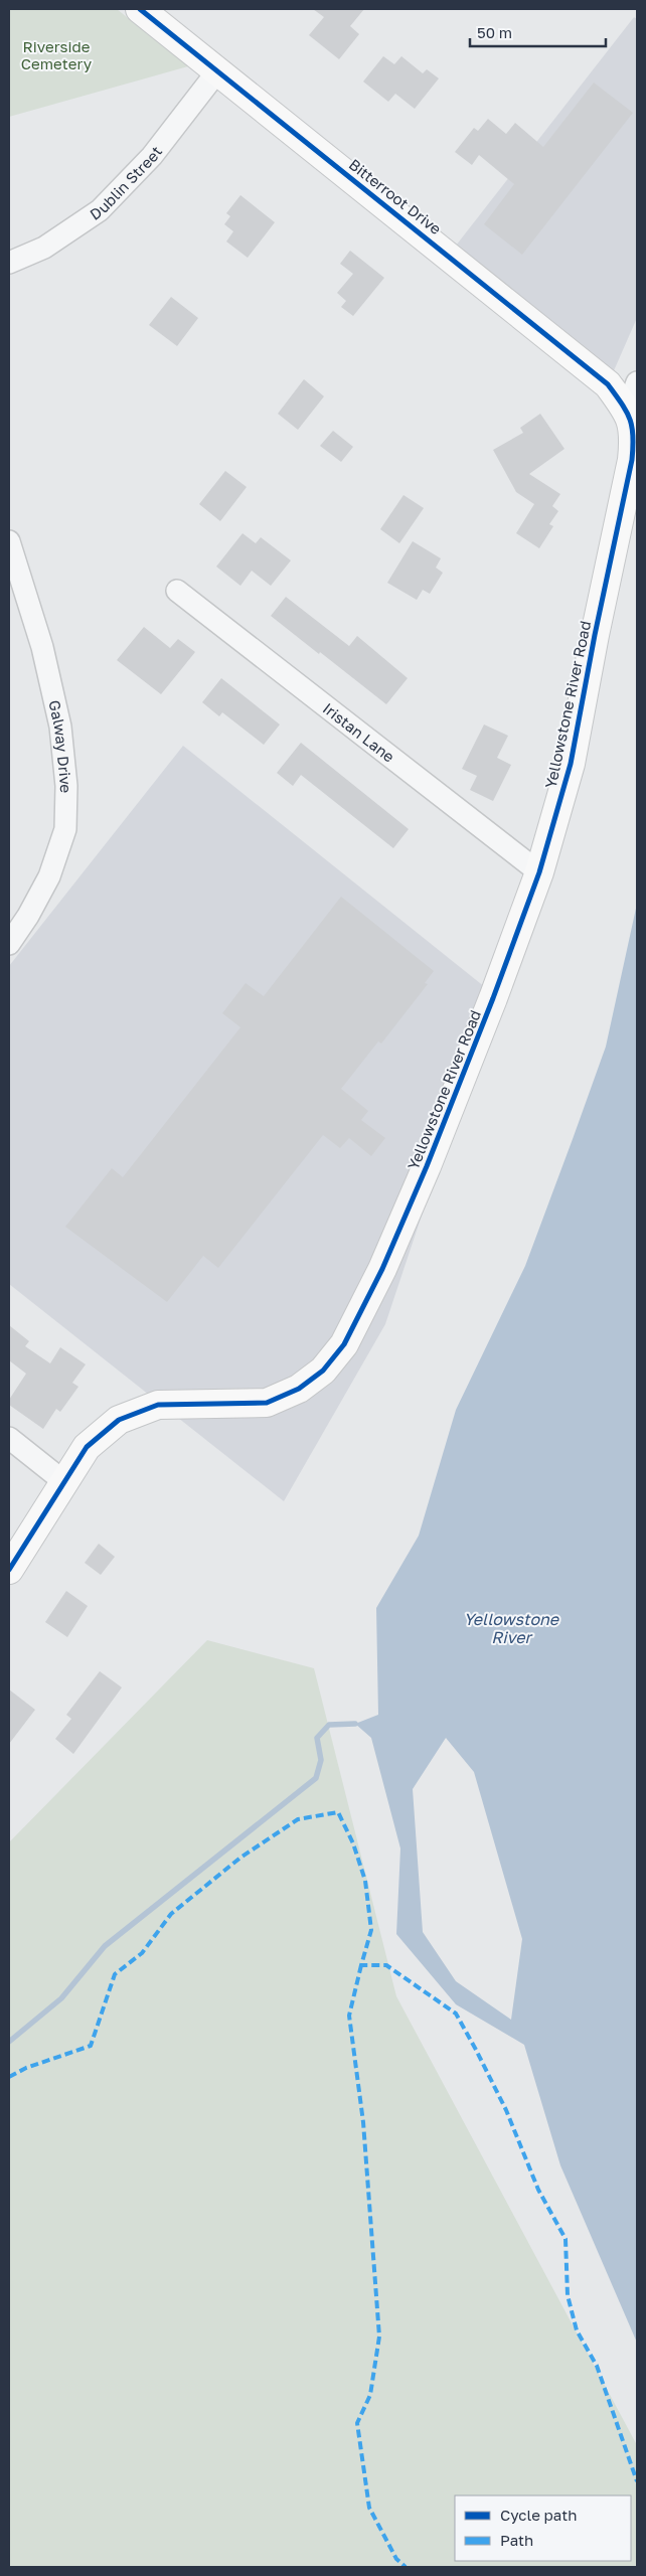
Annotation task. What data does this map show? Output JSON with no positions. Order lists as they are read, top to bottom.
{
  "streets": {
    "street": [
      "Dublin Street",
      "Bitterroot Drive",
      "Yellowstone River Road",
      "Iristan Lane",
      "Galway Drive"
    ]
  },
  "crossings": [
    ["Dublin Street", "Bitterroot Drive"],
    ["Bitterroot Drive", "Yellowstone River Road"],
    ["Yellowstone River Road", "Iristan Lane"]
  ],
  "water": ["Yellowstone River"],
  "parks": ["Riverside Cemetery"],
  "legend": ["Cycle path", "Path"],
  "scale_bar": "50 m"
}
